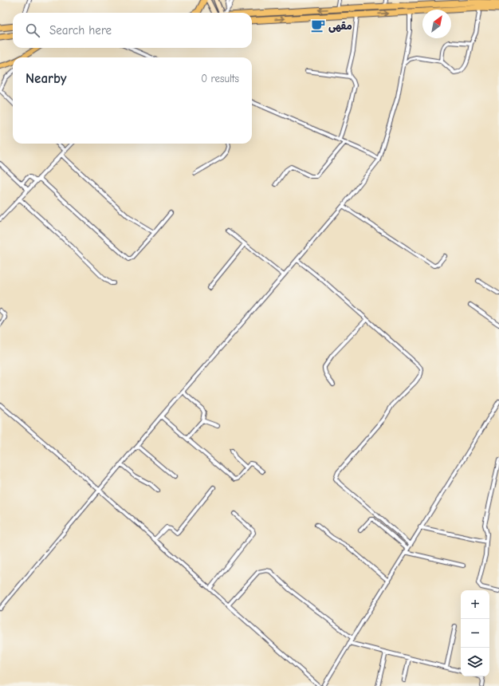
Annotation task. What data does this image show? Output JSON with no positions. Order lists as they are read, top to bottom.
{
  "places": {
    "cafe": ["مقهى"]
  },
  "north": "top right",
  "page": {
    "search": "Search here",
    "heading": ["Nearby", "0 results"],
    "map_buttons": ["+", "−"]
  }
}
